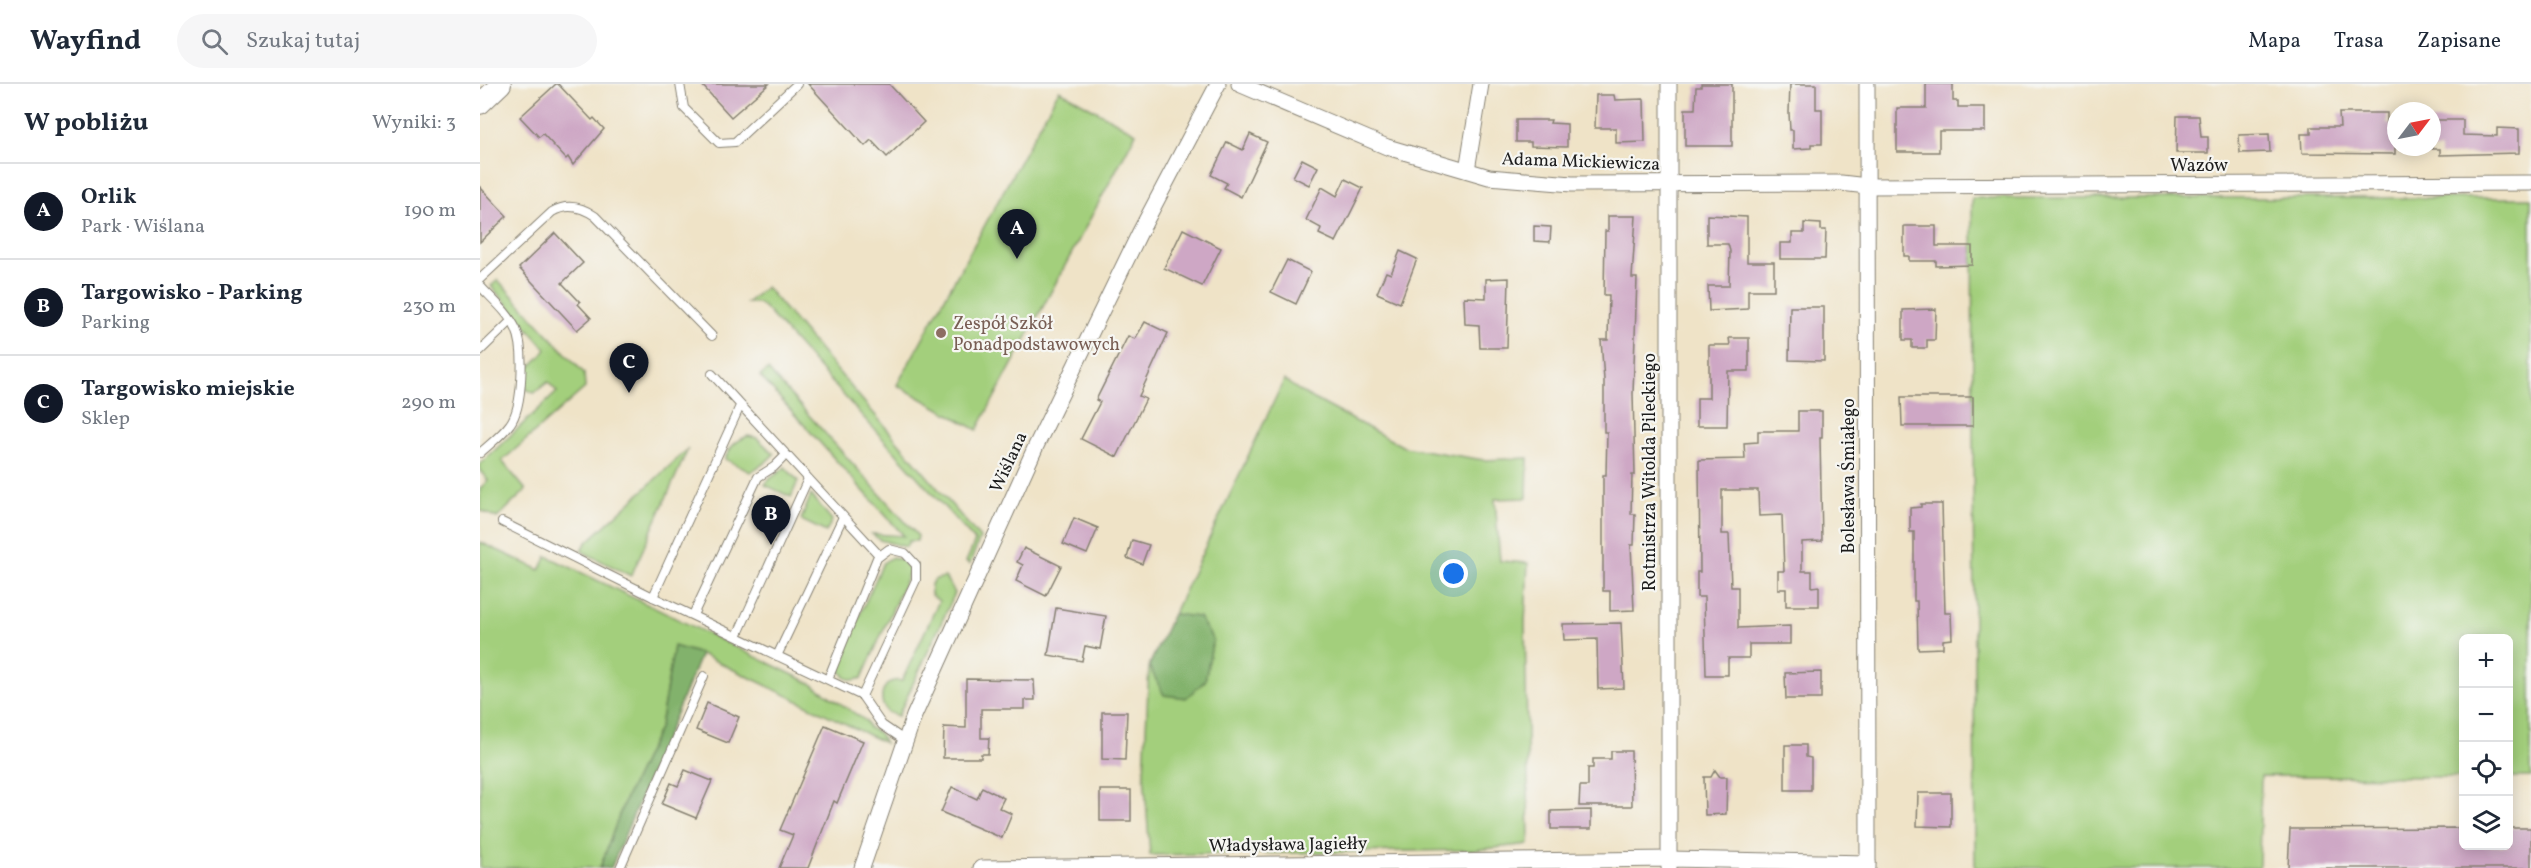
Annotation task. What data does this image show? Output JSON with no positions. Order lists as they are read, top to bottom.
{
  "streets": {
    "street": [
      "Adama Mickiewicza",
      "Wazów",
      "Wiślana",
      "Rotmistrza Witolda Pileckiego",
      "Bolesława Śmiałego",
      "Władysława Jagiełły"
    ]
  },
  "crossings": [
    ["Adama Mickiewicza", "Wazów"],
    ["Adama Mickiewicza", "Rotmistrza Witolda Pileckiego"],
    ["Adama Mickiewicza", "Bolesława Śmiałego"],
    ["Wazów", "Bolesława Śmiałego"],
    ["Rotmistrza Witolda Pileckiego", "Władysława Jagiełły"],
    ["Bolesława Śmiałego", "Władysława Jagiełły"]
  ],
  "places": ["Zespół Szkół Ponadpodstawowych"],
  "north": "top right",
  "page": {
    "header": "Wayfind",
    "search": "Szukaj tutaj",
    "nav": ["Mapa", "Trasa", "Zapisane"],
    "heading": ["W pobliżu", "Wyniki: 3"],
    "list": [
      {
        "mark": "A",
        "name": "Orlik",
        "note": "Park · Wiślana",
        "value": "190 m"
      },
      {
        "mark": "B",
        "name": "Targowisko - Parking",
        "note": "Parking",
        "value": "230 m"
      },
      {
        "mark": "C",
        "name": "Targowisko miejskie",
        "note": "Sklep",
        "value": "290 m"
      }
    ],
    "pins": ["A", "C", "B"],
    "map_buttons": ["+", "−"]
  }
}
